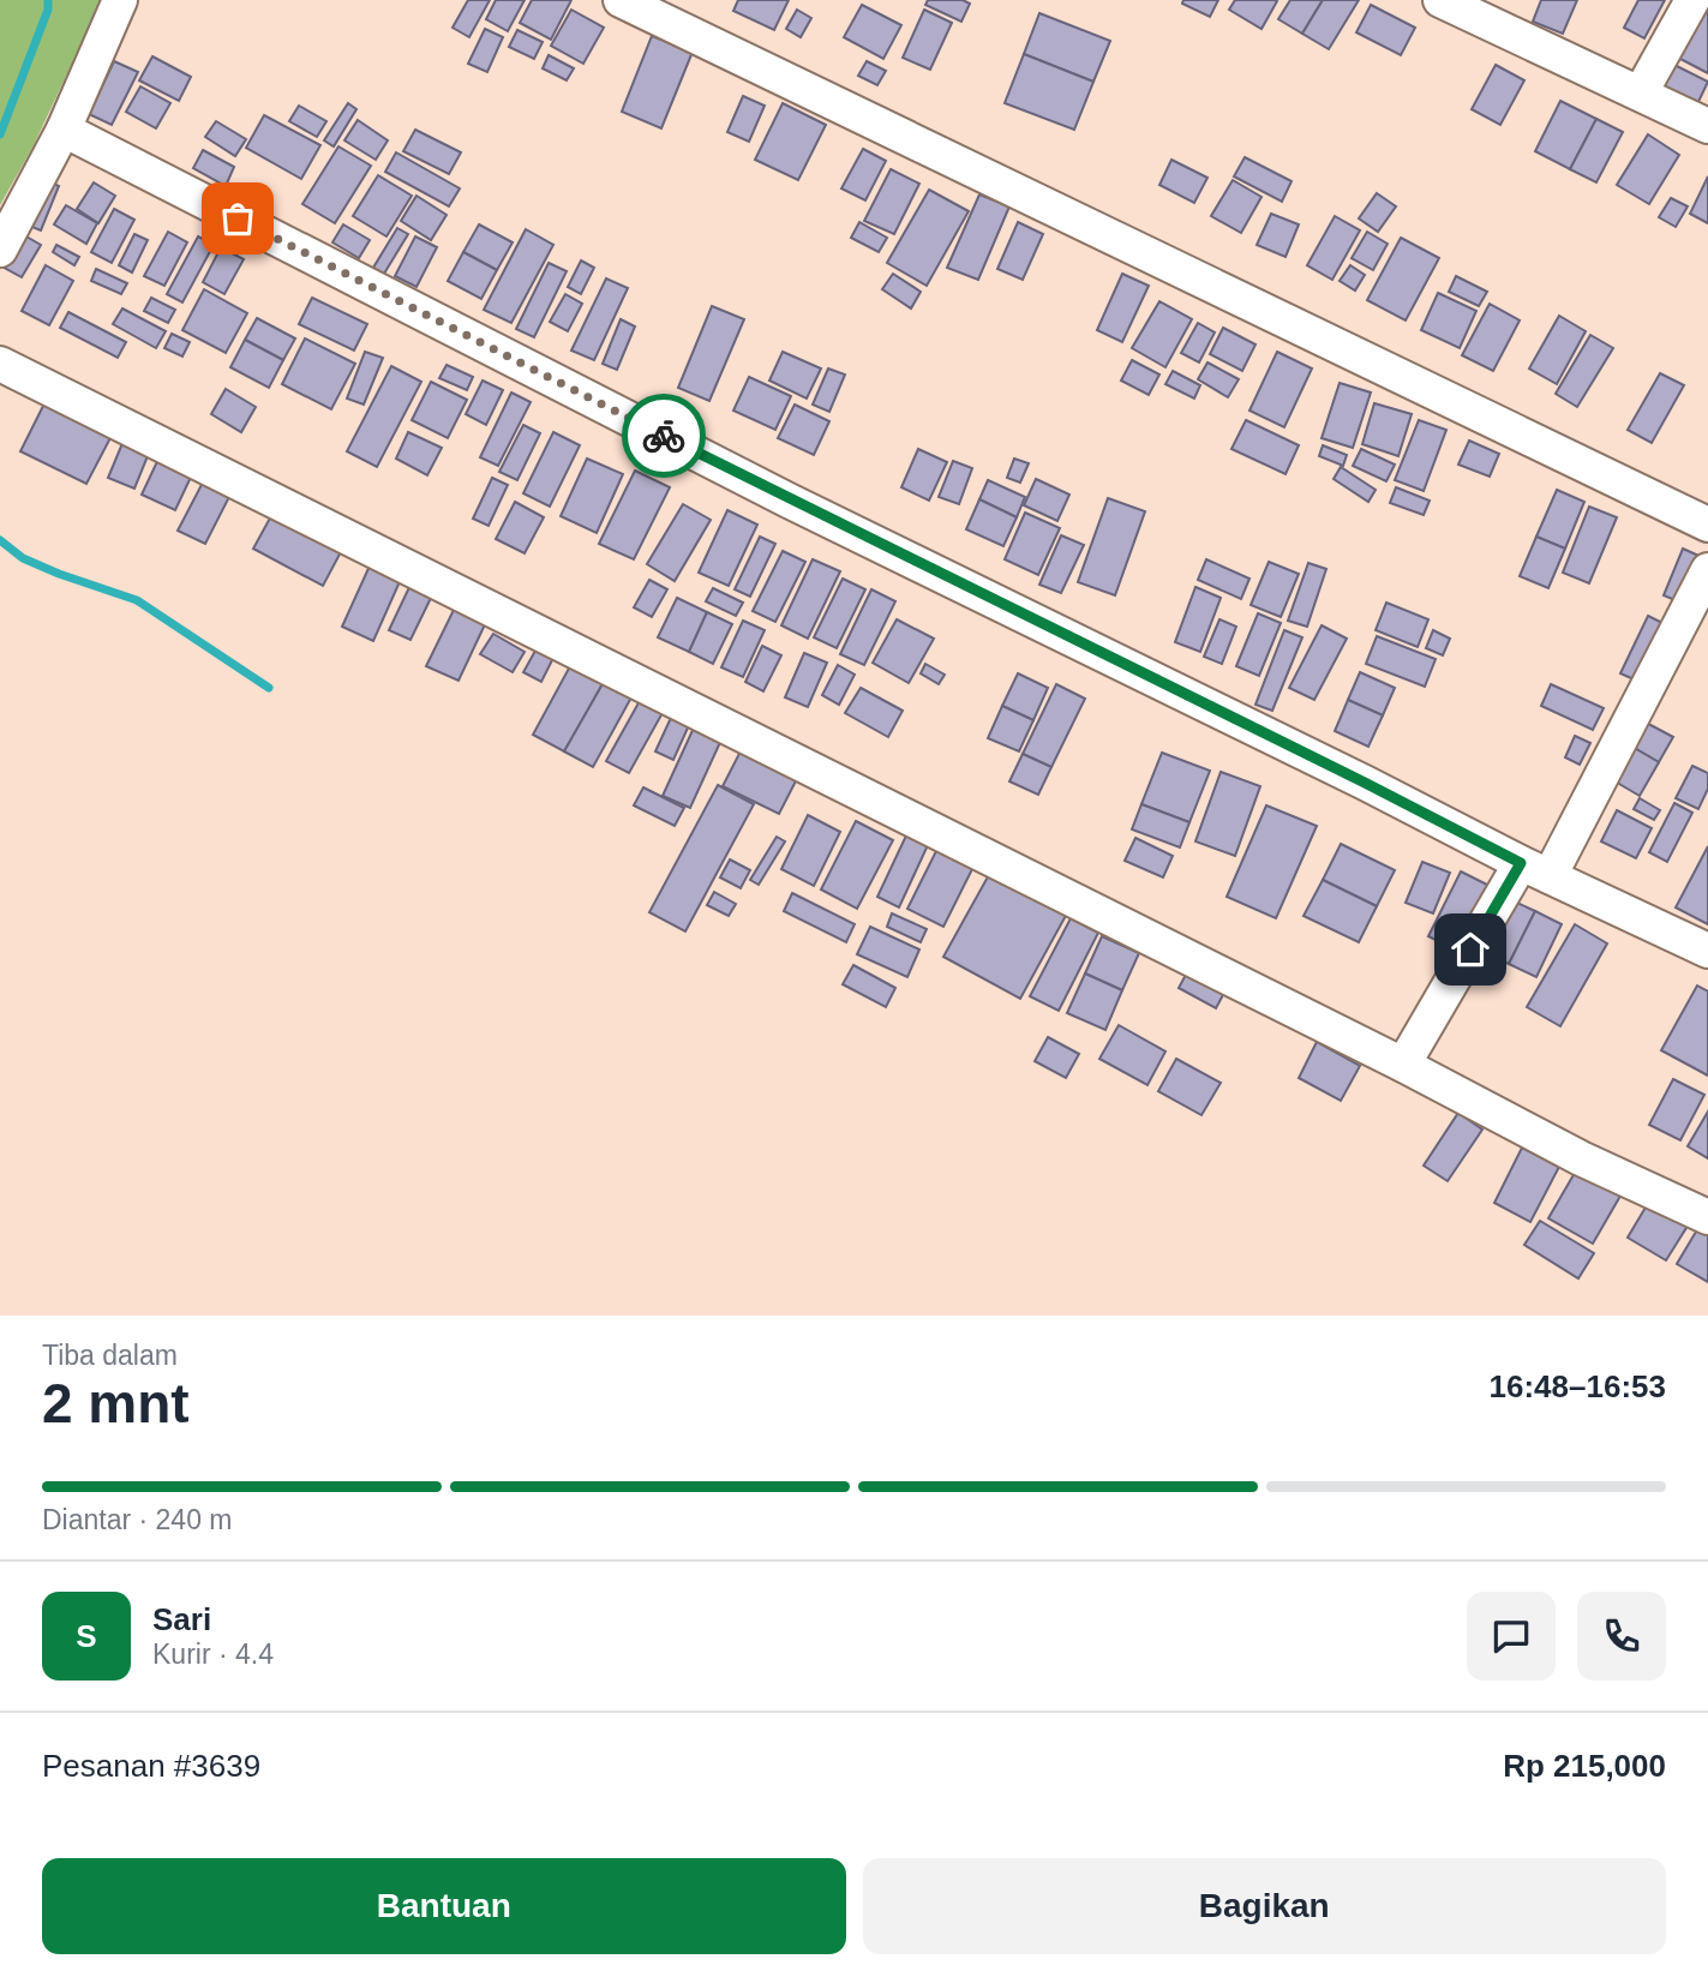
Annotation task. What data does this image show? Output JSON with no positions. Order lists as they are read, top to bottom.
{
  "page": {
    "heading": ["2 mnt", "Tiba dalam", "16:48–16:53"],
    "panel": [
      "Sari",
      "Kurir · 4.4",
      "Pesanan #3639",
      "Rp 215,000"
    ],
    "bar": "Diantar · 240 m",
    "round": "S",
    "buttons": ["Bantuan", "Bagikan"]
  }
}
